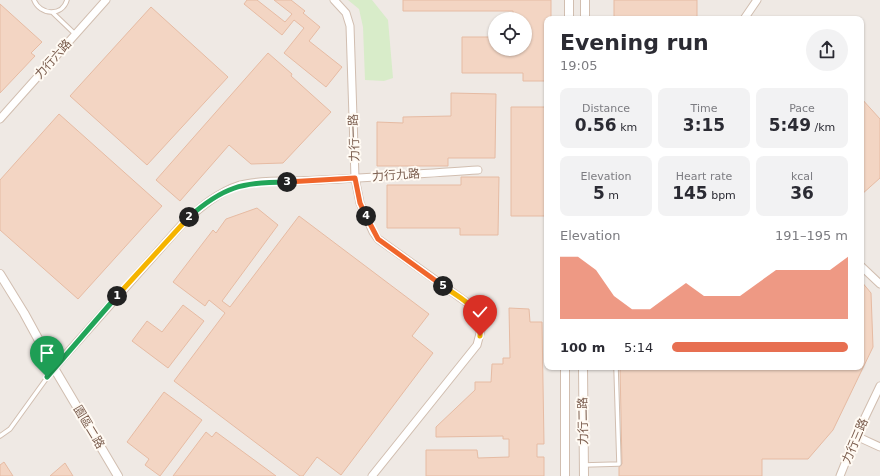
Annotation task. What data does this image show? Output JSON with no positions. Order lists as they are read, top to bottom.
{
  "streets": {
    "street": [
      "力行六路",
      "力行一路",
      "力行九路",
      "力行二路",
      "園區二路",
      "力行三路"
    ]
  },
  "crossings": [
    ["力行一路", "力行九路"],
    ["力行九路", "園區二路"]
  ],
  "page": {
    "heading": ["Evening run", "19:05"],
    "stats": [
      ["Distance", "0.56 km"],
      ["Time", "3:15"],
      ["Pace", "5:49 /km"],
      ["Elevation", "5 m"],
      ["Heart rate", "145 bpm"],
      ["kcal", "36"]
    ],
    "pins": [
      "3",
      "4",
      "2",
      "5",
      "1"
    ],
    "chart": ["Elevation", "191–195 m"],
    "list": [
      {
        "name": "100 m",
        "note": "5:14"
      }
    ]
  }
}
